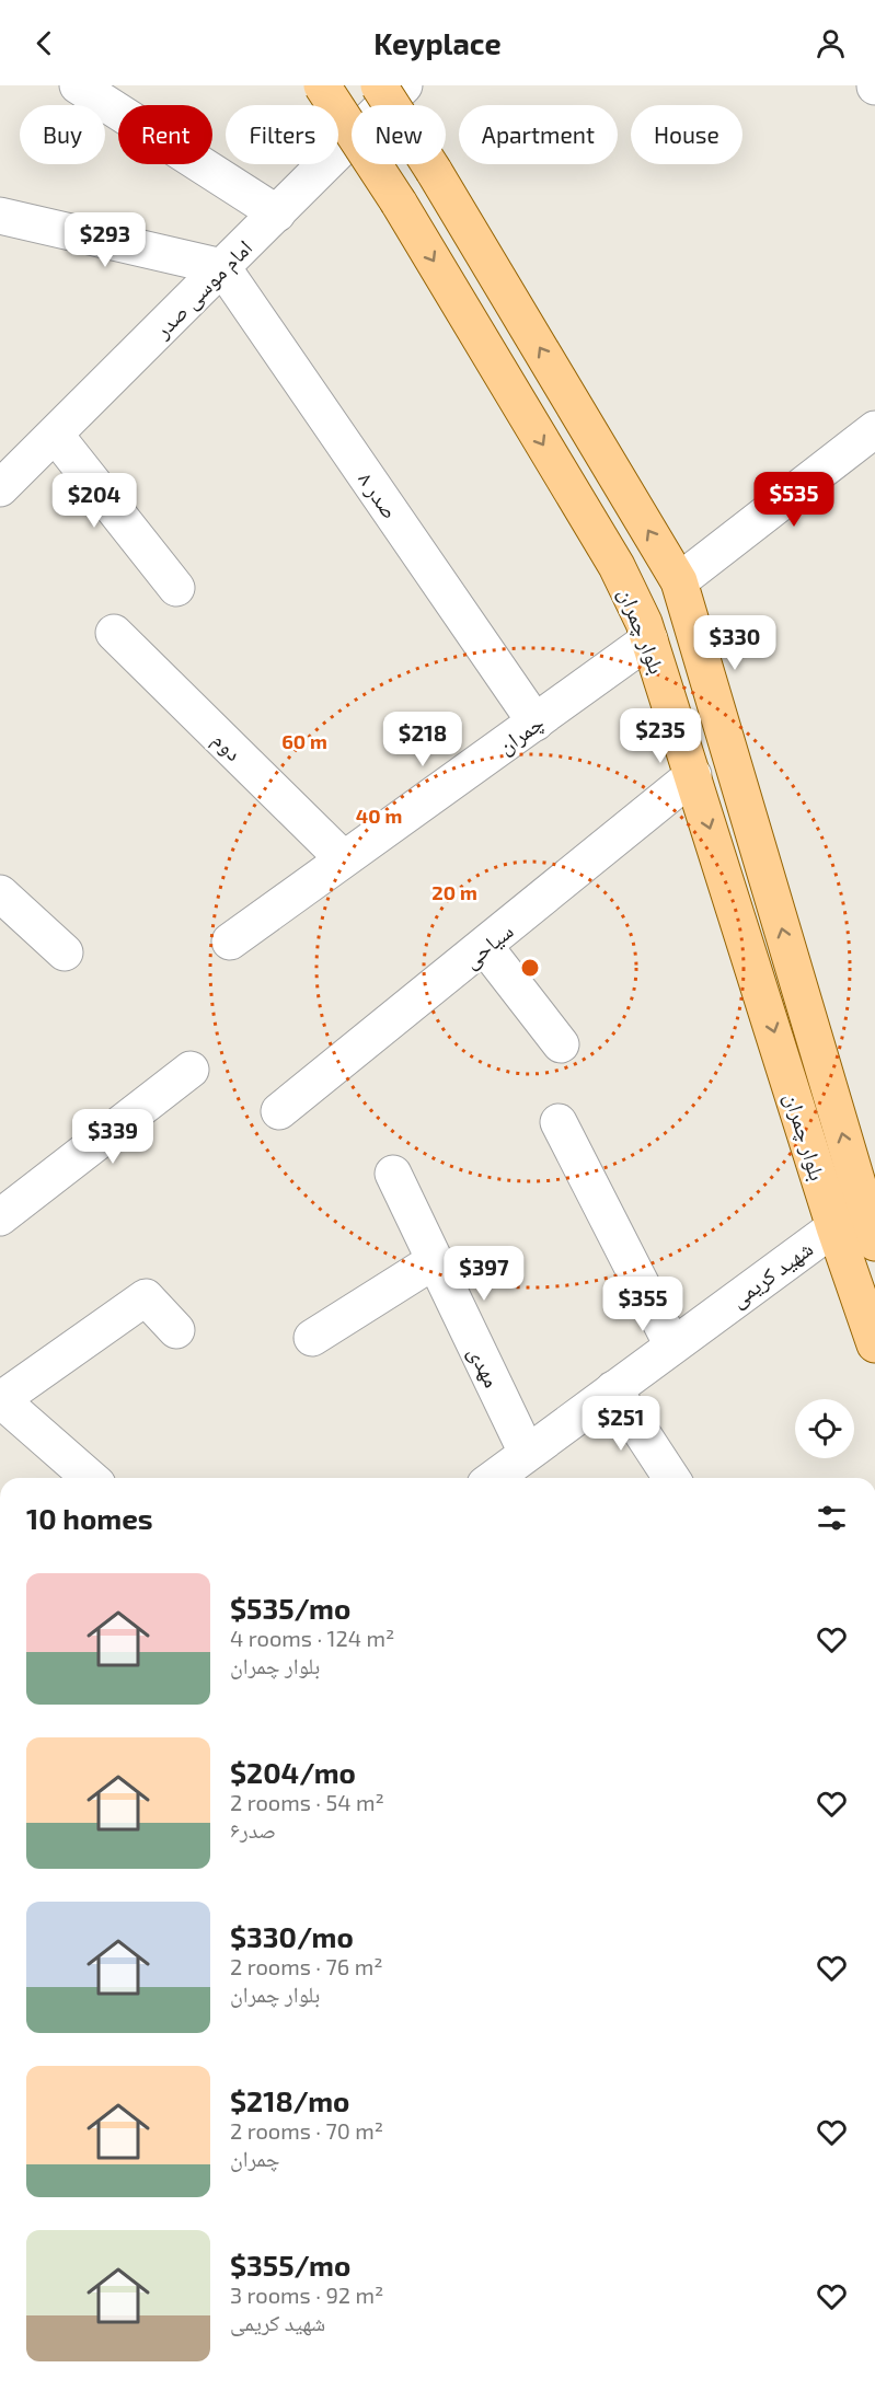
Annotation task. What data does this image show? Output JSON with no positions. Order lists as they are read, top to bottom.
{
  "streets": {
    "main road": ["بلوار چمران"],
    "street": [
      "امام موسی صدر",
      "صدر ۸",
      "چمران",
      "دوم",
      "سیاحی",
      "شهید کریمی",
      "مهدی"
    ]
  },
  "crossings": [
    ["امام موسی صدر", "صدر ۸"],
    ["صدر ۸", "چمران"],
    ["بلوار چمران", "چمران"],
    ["بلوار چمران", "سیاحی"],
    ["بلوار چمران", "شهید کریمی"],
    ["چمران", "دوم"],
    ["شهید کریمی", "مهدی"]
  ],
  "page": {
    "header": "Keyplace",
    "chip": [
      "Buy",
      "Rent",
      "Filters",
      "New",
      "Apartment",
      "House"
    ],
    "price": [
      "$293",
      "$535",
      "$204",
      "$330",
      "$235",
      "$218",
      "$339",
      "$397",
      "$355",
      "$251"
    ],
    "heading": "10 homes",
    "list": [
      {
        "name": "$535/mo",
        "note": "4 rooms · 124 m² · بلوار چمران"
      },
      {
        "name": "$204/mo",
        "note": "2 rooms · 54 m² · صدر۶"
      },
      {
        "name": "$330/mo",
        "note": "2 rooms · 76 m² · بلوار چمران"
      },
      {
        "name": "$218/mo",
        "note": "2 rooms · 70 m² · چمران"
      },
      {
        "name": "$355/mo",
        "note": "3 rooms · 92 m² · شهید کریمی"
      }
    ]
  },
  "rings": ["60 m", "40 m", "20 m"]
}
